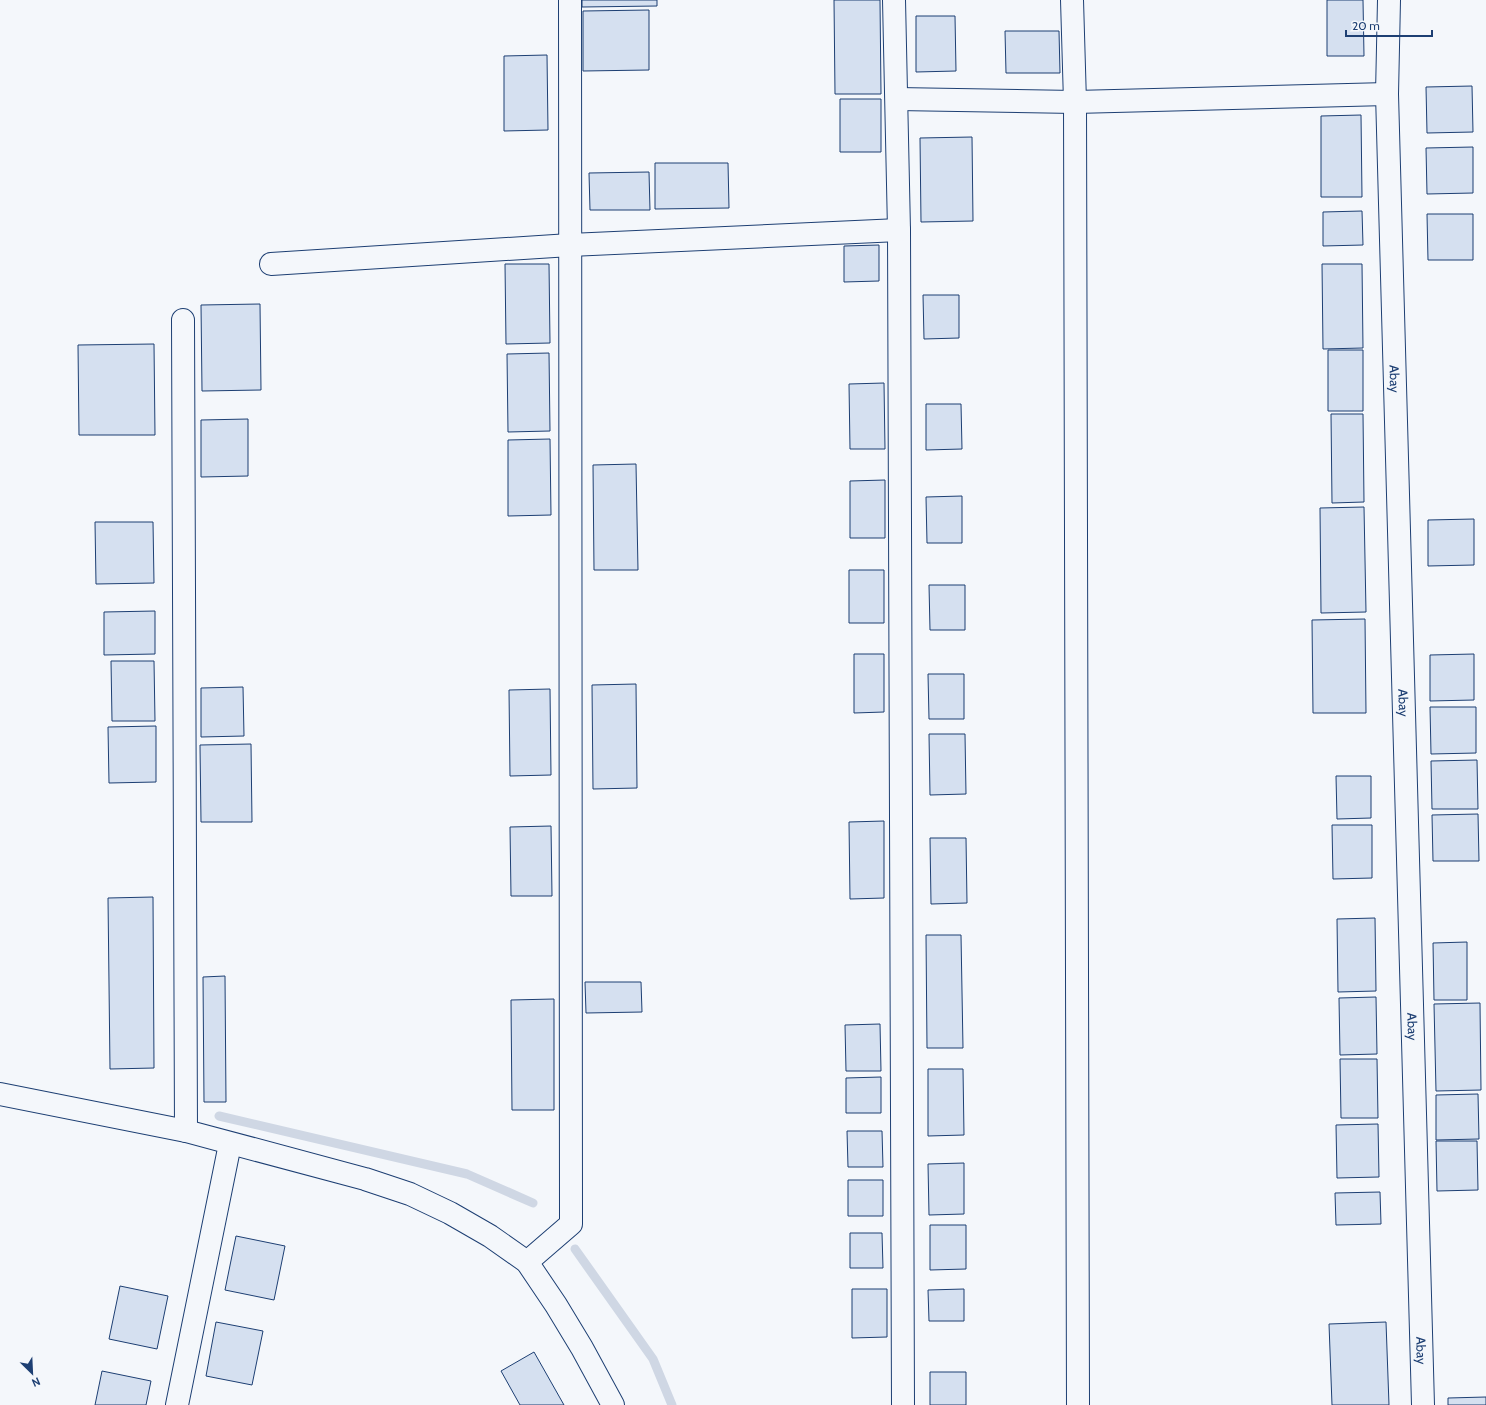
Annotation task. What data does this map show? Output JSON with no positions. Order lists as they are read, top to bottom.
{
  "streets": {
    "street": ["Abay"]
  },
  "scale_bar": "20 m",
  "north": "bottom right"
}
